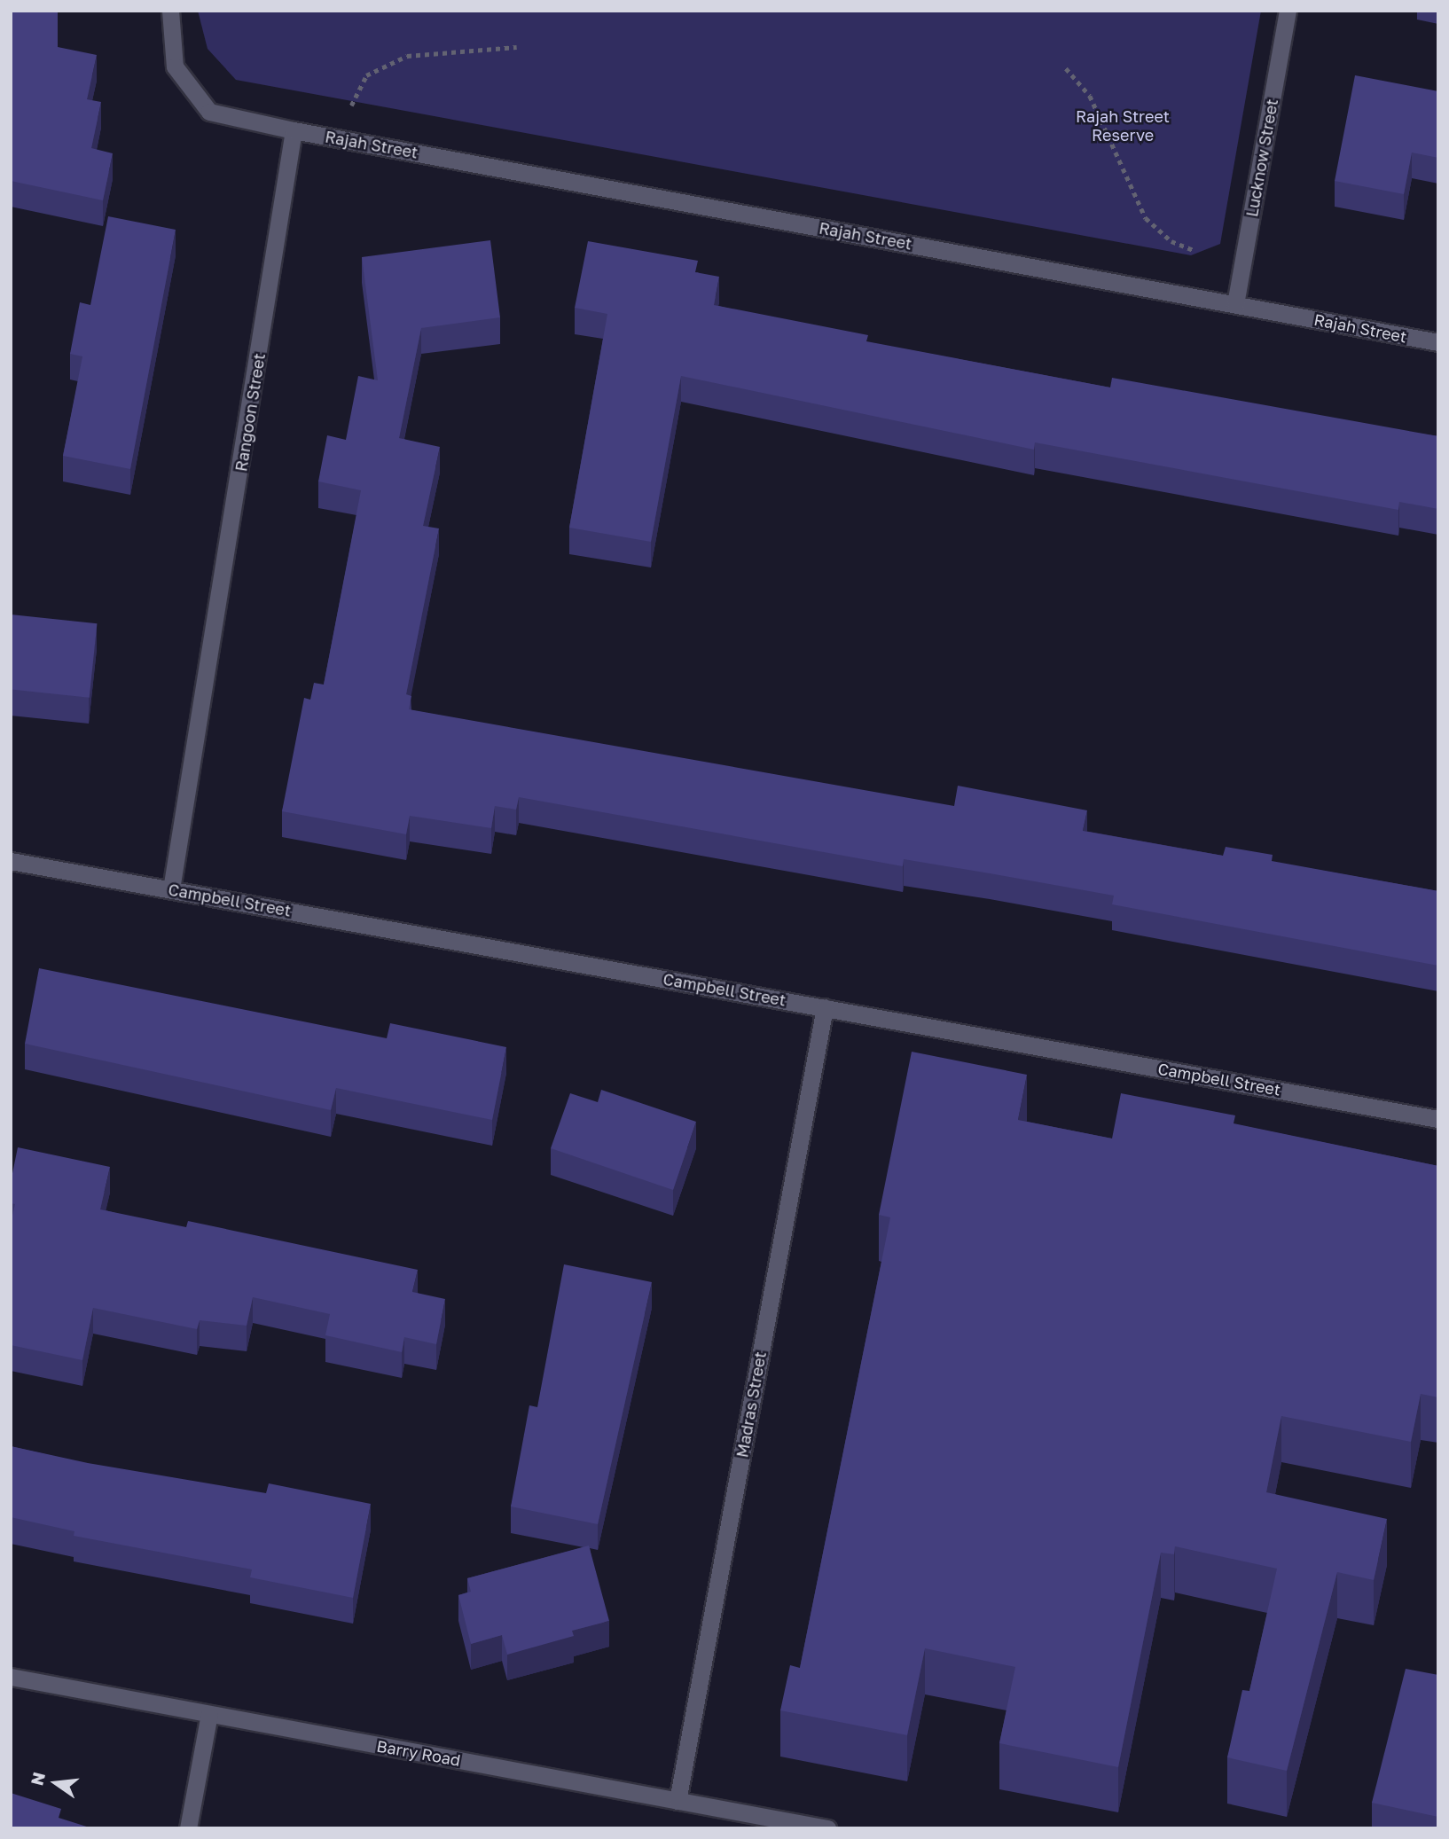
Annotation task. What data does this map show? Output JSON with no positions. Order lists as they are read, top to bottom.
{
  "streets": {
    "street": [
      "Rajah Street",
      "Lucknow Street",
      "Rangoon Street",
      "Campbell Street",
      "Madras Street",
      "Barry Road"
    ]
  },
  "crossings": [
    ["Rajah Street", "Lucknow Street"],
    ["Rajah Street", "Rangoon Street"],
    ["Rangoon Street", "Campbell Street"],
    ["Campbell Street", "Madras Street"],
    ["Madras Street", "Barry Road"]
  ],
  "parks": ["Rajah Street Reserve"],
  "north": "left"
}
